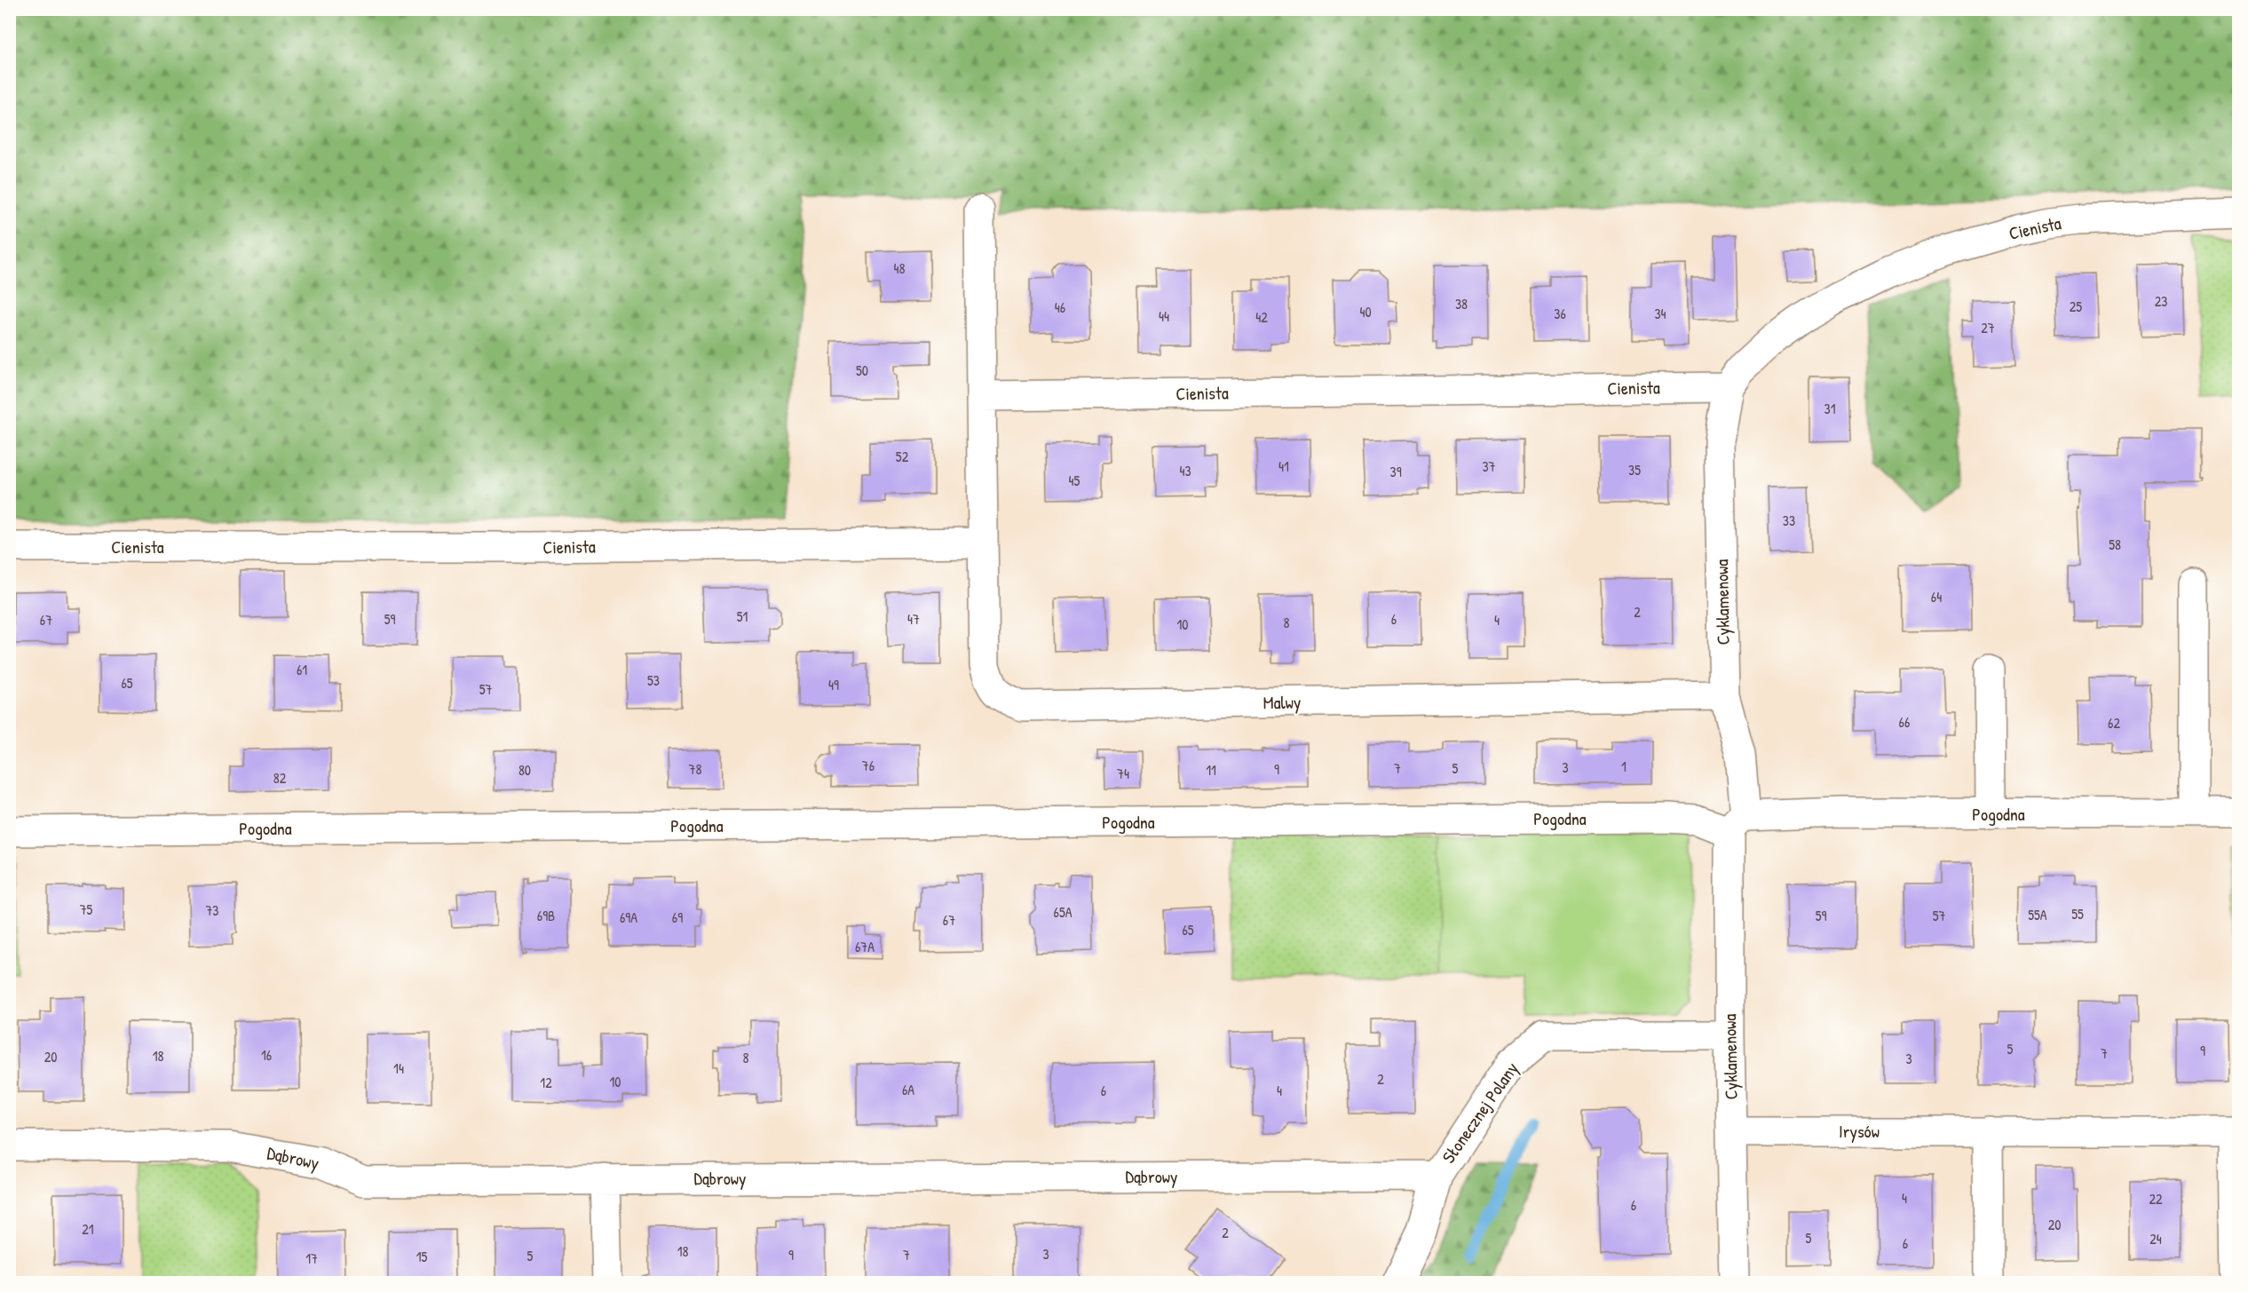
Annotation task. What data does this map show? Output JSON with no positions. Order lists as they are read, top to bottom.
{
  "streets": {
    "street": [
      "Cienista",
      "Cyklamenowa",
      "Malwy",
      "Pogodna",
      "Słonecznej Polany",
      "Irysów",
      "Dąbrowy"
    ]
  },
  "crossings": [
    ["Cienista", "Cyklamenowa"],
    ["Cienista", "Malwy"],
    ["Cyklamenowa", "Malwy"],
    ["Cyklamenowa", "Pogodna"],
    ["Cyklamenowa", "Słonecznej Polany"],
    ["Cyklamenowa", "Irysów"],
    ["Słonecznej Polany", "Dąbrowy"]
  ],
  "house_numbers": [
    "48",
    "23",
    "38",
    "25",
    "46",
    "40",
    "36",
    "34",
    "44",
    "42",
    "27",
    "50",
    "31",
    "52",
    "41",
    "37",
    "35",
    "43",
    "39",
    "45",
    "33",
    "58",
    "64",
    "2",
    "51",
    "59",
    "47",
    "6",
    "67",
    "4",
    "8",
    "10",
    "61",
    "53",
    "65",
    "49",
    "57",
    "66",
    "62",
    "76",
    "1",
    "3",
    "7",
    "5",
    "78",
    "9",
    "80",
    "11",
    "74",
    "82",
    "75",
    "73",
    "65A",
    "55",
    "55A",
    "69B",
    "59",
    "57",
    "69A",
    "69",
    "67",
    "65",
    "67A",
    "5",
    "9",
    "7",
    "16",
    "18",
    "20",
    "8",
    "3",
    "14",
    "2",
    "10",
    "12",
    "6A",
    "6",
    "4",
    "4",
    "22",
    "6",
    "20",
    "21",
    "2",
    "5",
    "24",
    "6",
    "18",
    "3",
    "9",
    "7",
    "5",
    "15",
    "17"
  ]
}
